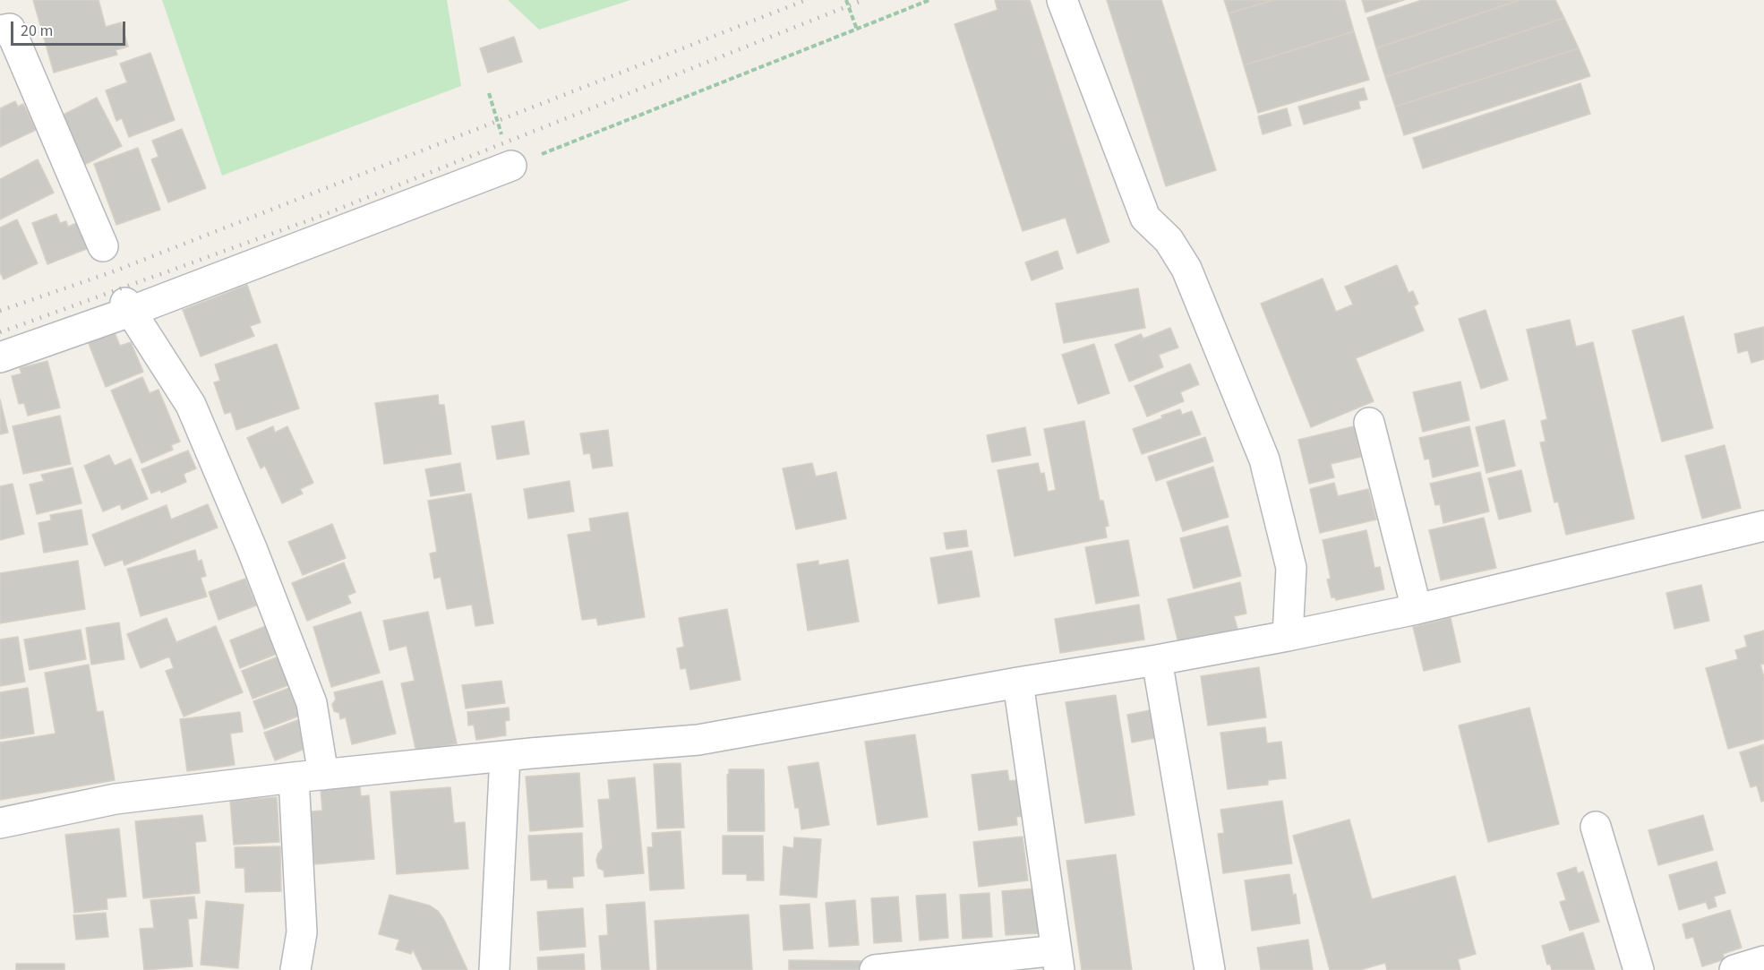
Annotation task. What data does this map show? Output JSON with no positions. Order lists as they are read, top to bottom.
{
  "scale_bar": "20 m"
}
